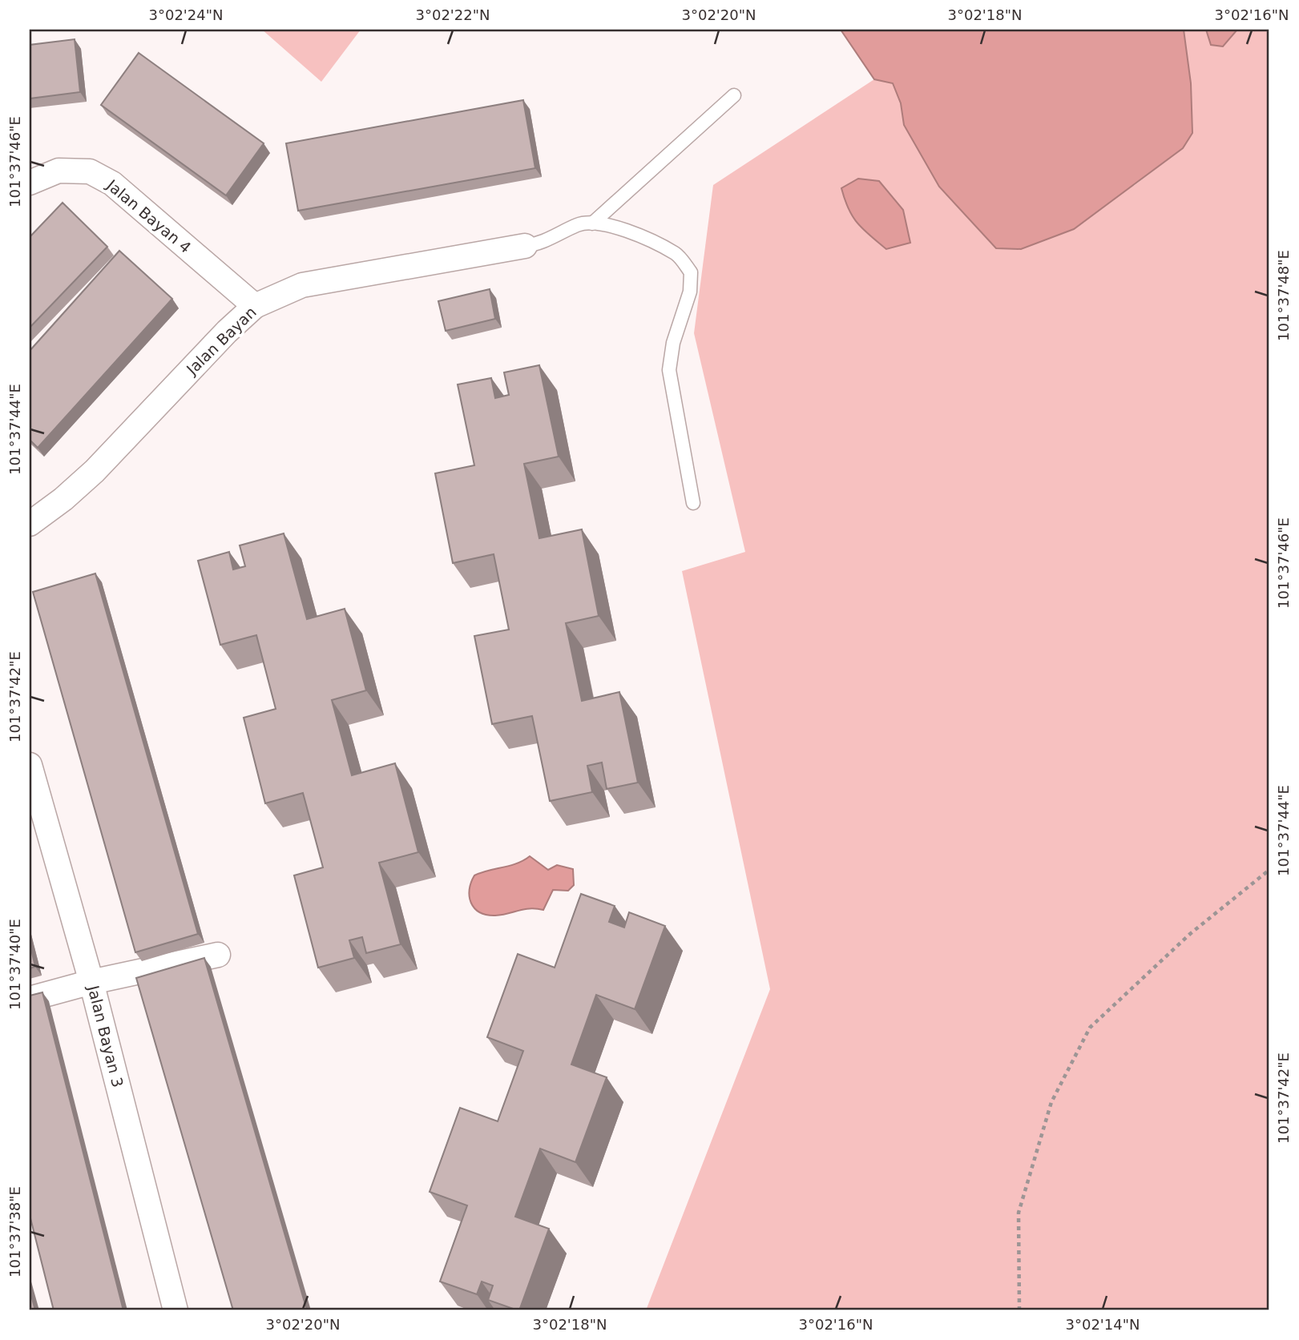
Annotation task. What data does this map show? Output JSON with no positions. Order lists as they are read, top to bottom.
{
  "streets": {
    "street": ["Jalan Bayan 4", "Jalan Bayan", "Jalan Bayan 3"]
  },
  "crossings": [
    ["Jalan Bayan 4", "Jalan Bayan"]
  ],
  "coordinates": [
    "3°02'24\"N",
    "3°02'22\"N",
    "3°02'20\"N",
    "3°02'18\"N",
    "3°02'16\"N",
    "101°37'46\"E",
    "101°37'48\"E",
    "101°37'44\"E",
    "101°37'42\"E",
    "101°37'40\"E",
    "101°37'38\"E",
    "3°02'14\"N"
  ]
}
